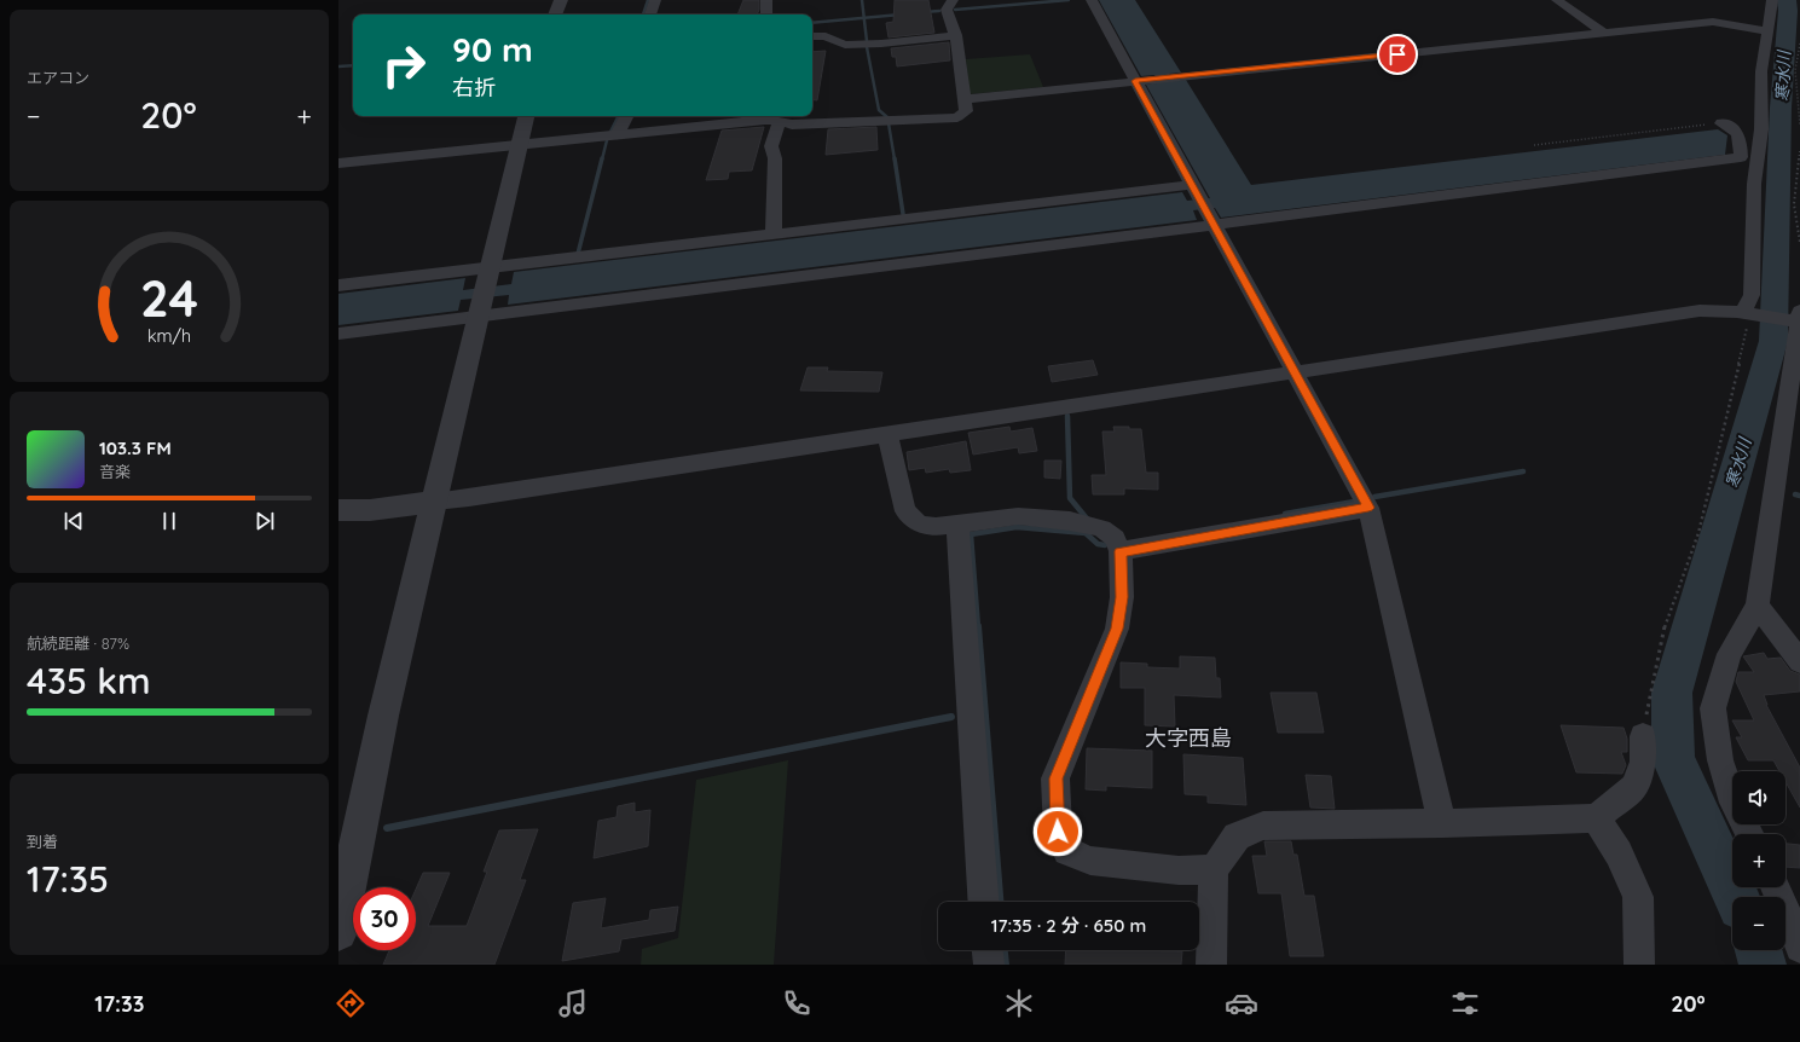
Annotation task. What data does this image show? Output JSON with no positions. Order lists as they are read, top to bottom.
{
  "districts": ["大字西島"],
  "water": ["寒水川"],
  "page": {
    "tile": [
      "エアコン",
      ["航続距離 · 87%", "435 km"],
      ["到着", "17:35"]
    ],
    "turn": ["90 m", "右折"],
    "heat": ["−", "20°", "+"],
    "song": ["103.3 FM", "音楽"],
    "map_buttons": ["+", "−"],
    "limit": "30",
    "trip": "17:35 · 2 分 · 650 m",
    "tabs": ["17:33", "20°"],
    "gauge": ["24", "km/h"]
  }
}
